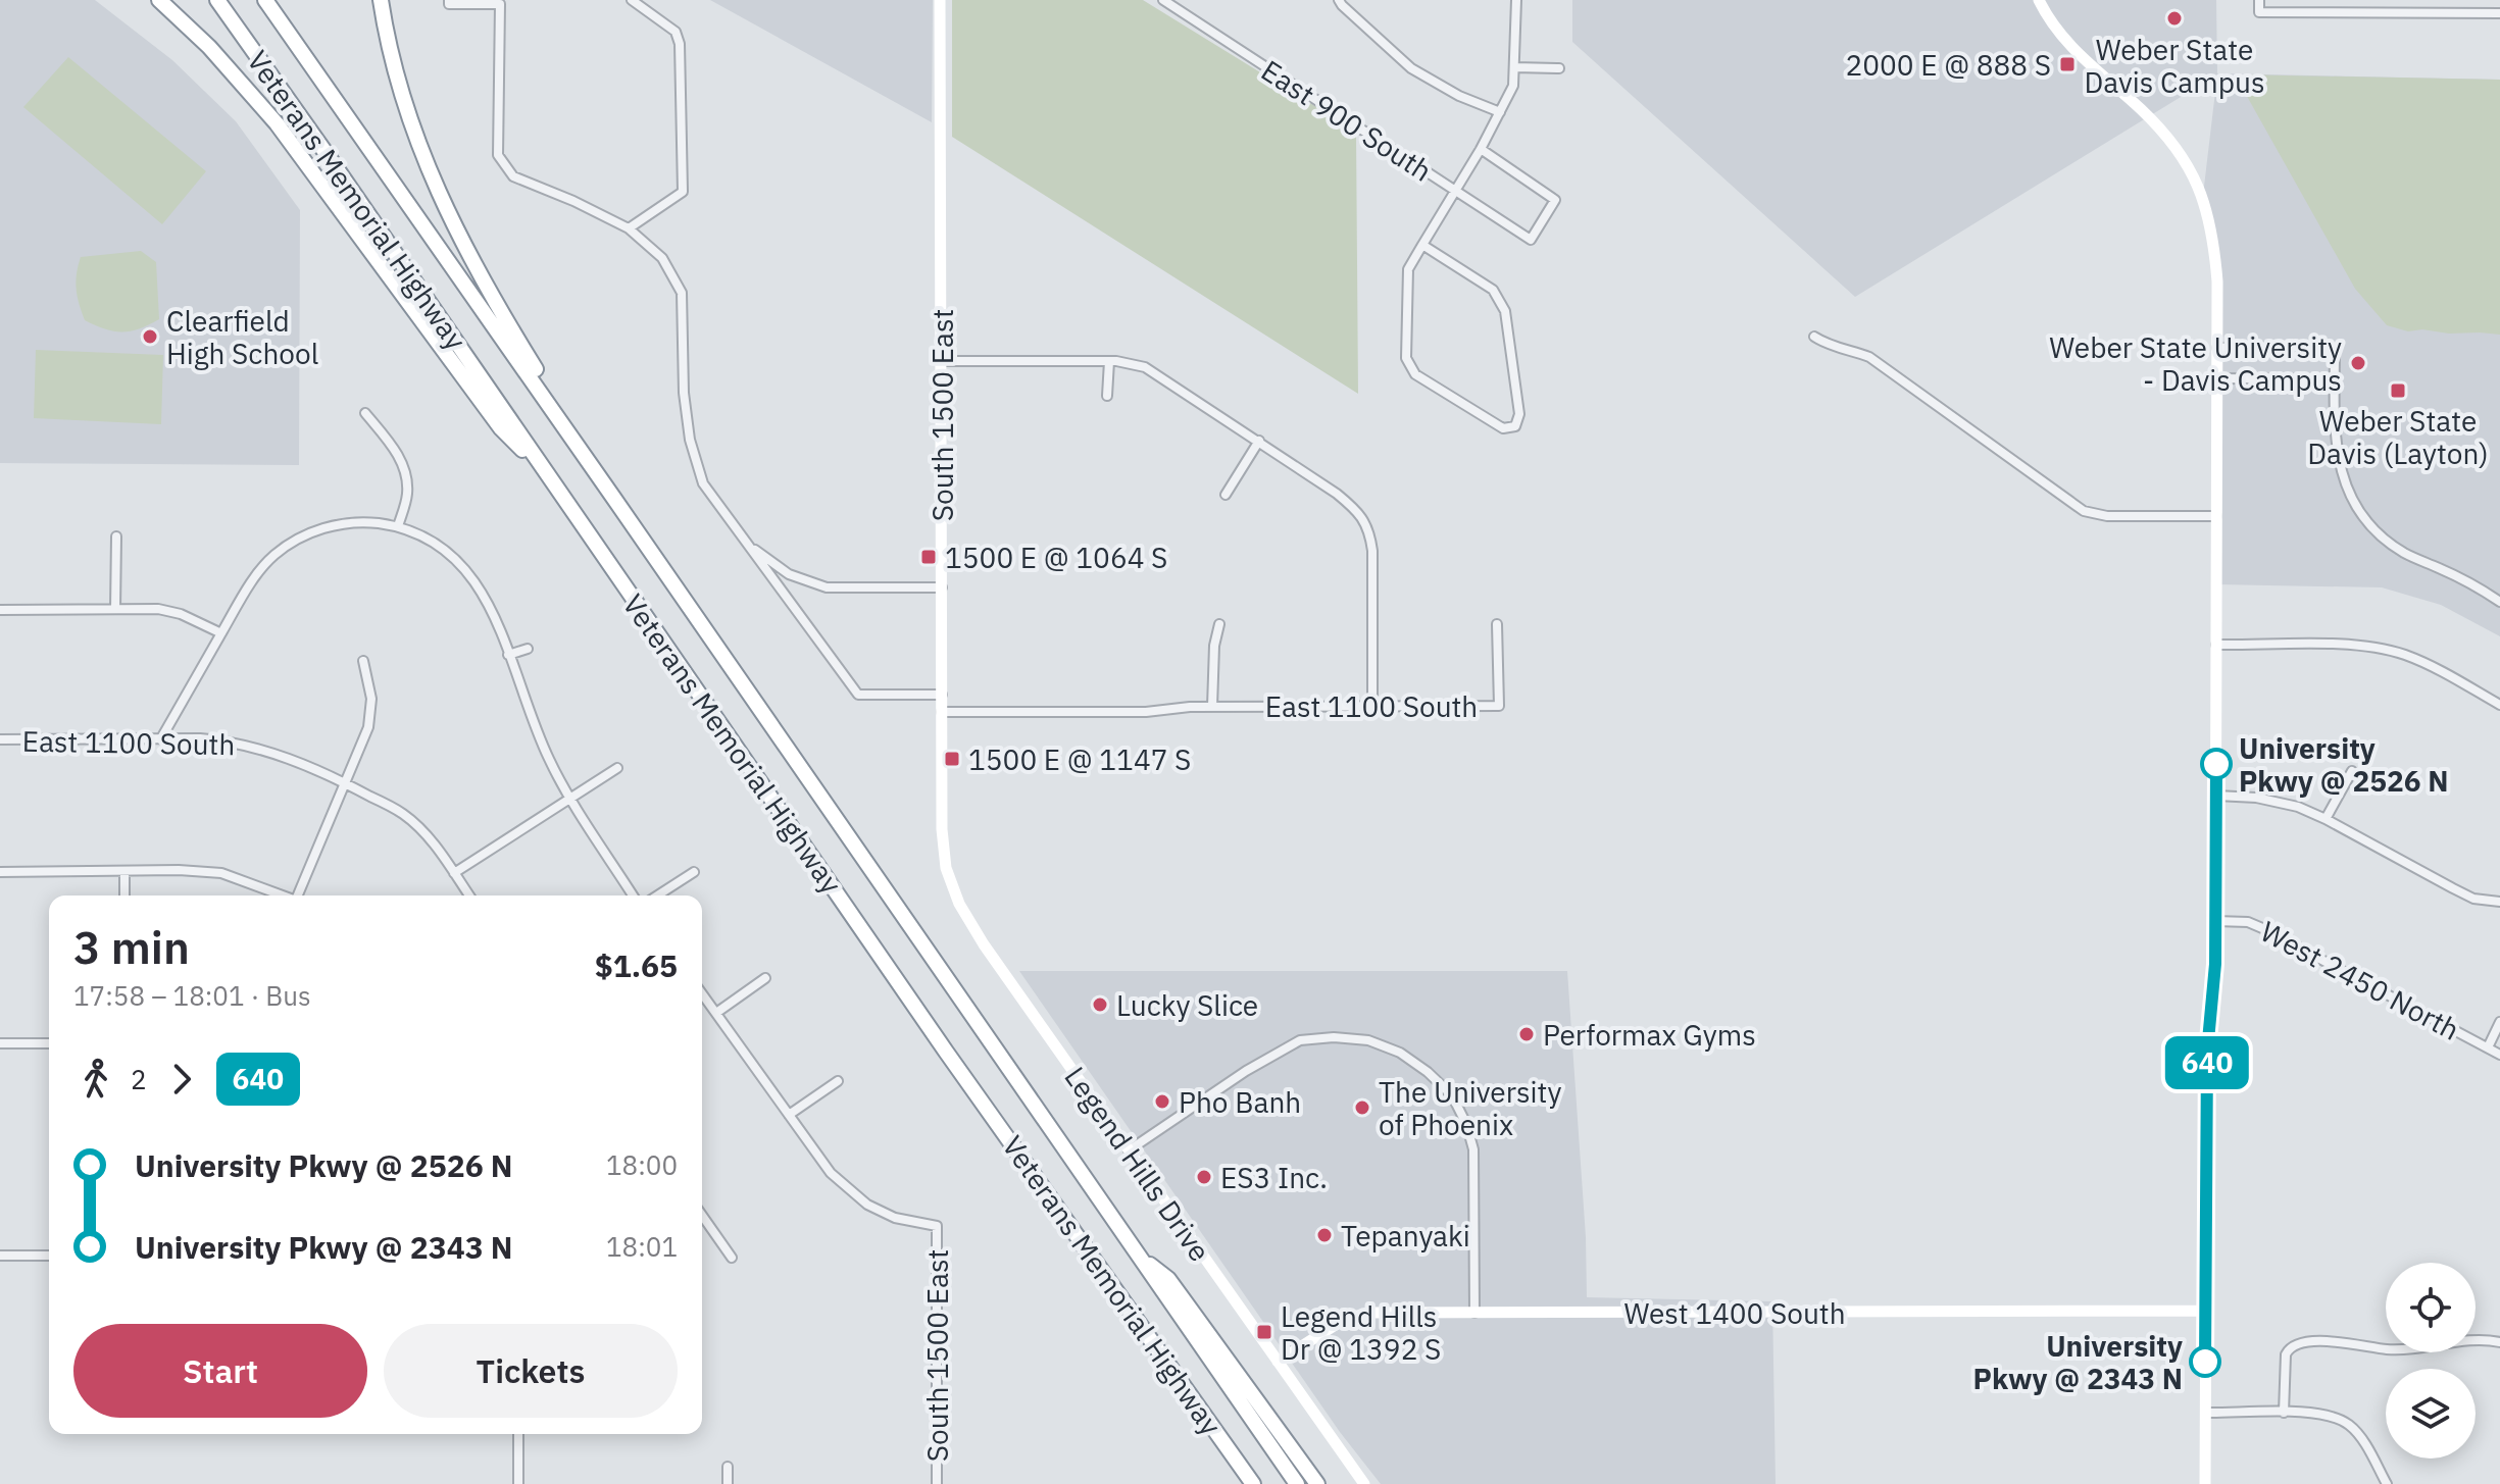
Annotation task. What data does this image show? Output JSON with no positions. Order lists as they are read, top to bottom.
{
  "streets": {
    "highway": ["Veterans Memorial Highway"],
    "street": [
      "East 900 South",
      "South 1500 East",
      "East 1100 South",
      "West 2450 North",
      "Legend Hills Drive",
      "West 1400 South"
    ]
  },
  "crossings": [
    ["South 1500 East", "East 1100 South"],
    ["South 1500 East", "Legend Hills Drive"],
    ["Legend Hills Drive", "West 1400 South"]
  ],
  "places": {
    "other": [
      "Weber State Davis Campus",
      "Clearfield High School",
      "Weber State University - Davis Campus",
      "University Pkwy @ 2526 N",
      "Lucky Slice",
      "Performax Gyms",
      "Pho Banh",
      "The University of Phoenix",
      "ES3 Inc.",
      "Tepanyaki",
      "University Pkwy @ 2343 N"
    ],
    "transit": [
      "2000 E @ 888 S",
      "Weber State Davis (Layton)",
      "1500 E @ 1064 S",
      "1500 E @ 1147 S",
      "Legend Hills Dr @ 1392 S"
    ]
  },
  "lines": ["bus line 640"],
  "page": {
    "on_map": "640",
    "heading": ["3 min", "17:58 – 18:01 · Bus", "$1.65"],
    "legs": ["2", "640"],
    "list": [
      {
        "name": "University Pkwy @ 2526 N",
        "value": "18:00"
      },
      {
        "name": "University Pkwy @ 2343 N",
        "value": "18:01"
      }
    ],
    "buttons": ["Start", "Tickets"]
  }
}
